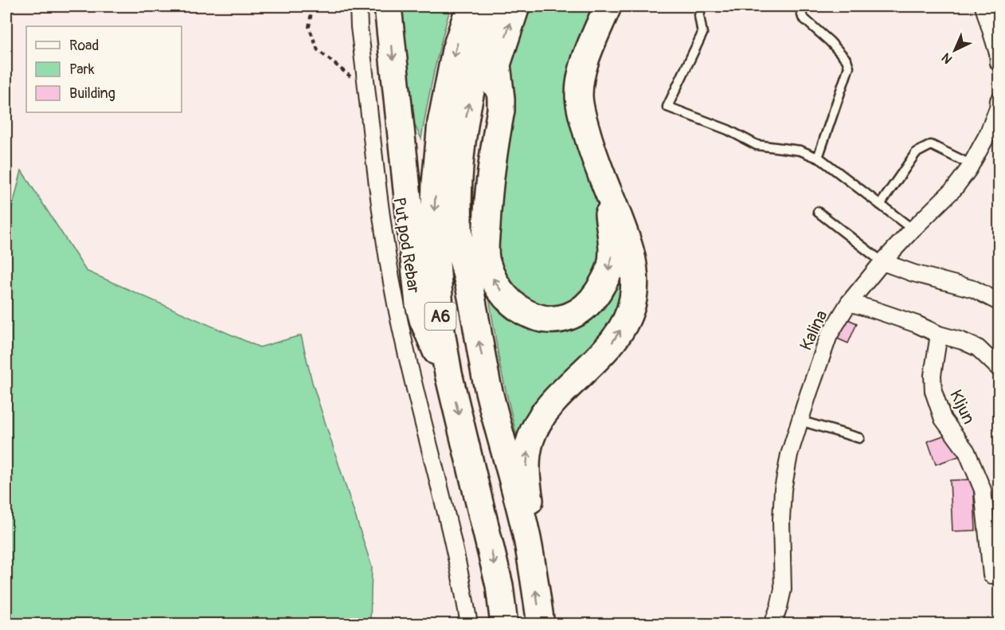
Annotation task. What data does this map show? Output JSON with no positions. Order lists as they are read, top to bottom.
{
  "streets": {
    "highway": ["A6"],
    "street": ["Put pod Rebar", "Kalina", "Kljun"]
  },
  "legend": ["Road", "Park", "Building"],
  "north": "bottom left"
}
